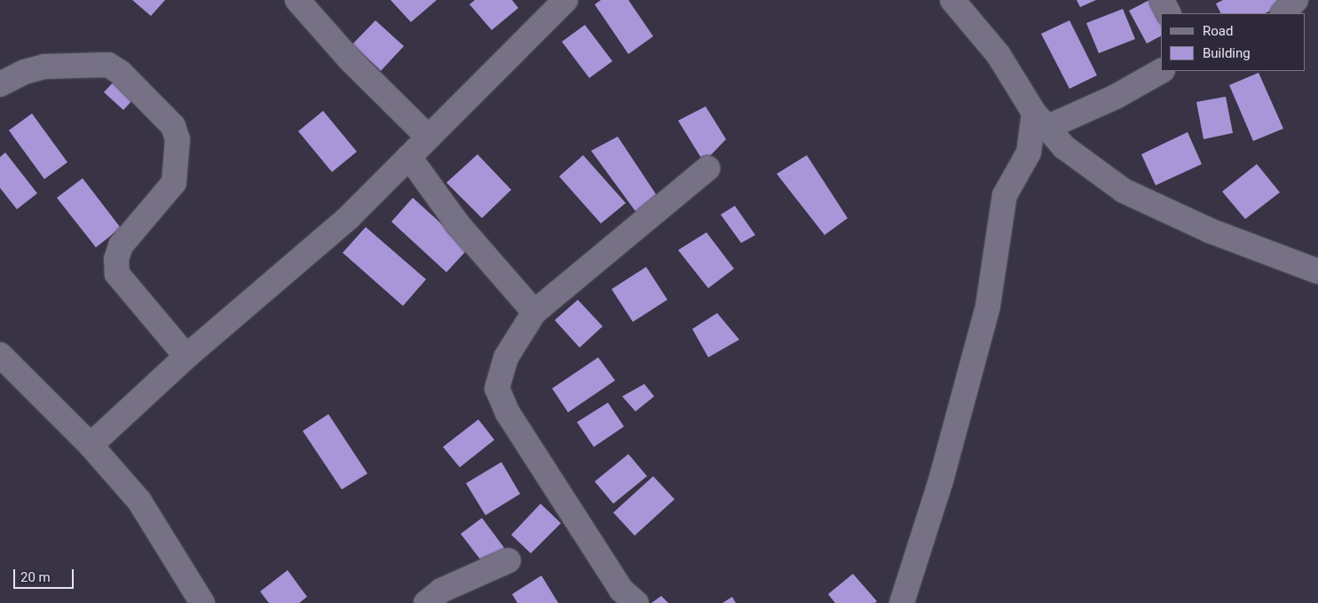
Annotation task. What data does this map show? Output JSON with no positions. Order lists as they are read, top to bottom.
{
  "legend": ["Road", "Building"],
  "scale_bar": "20 m"
}
